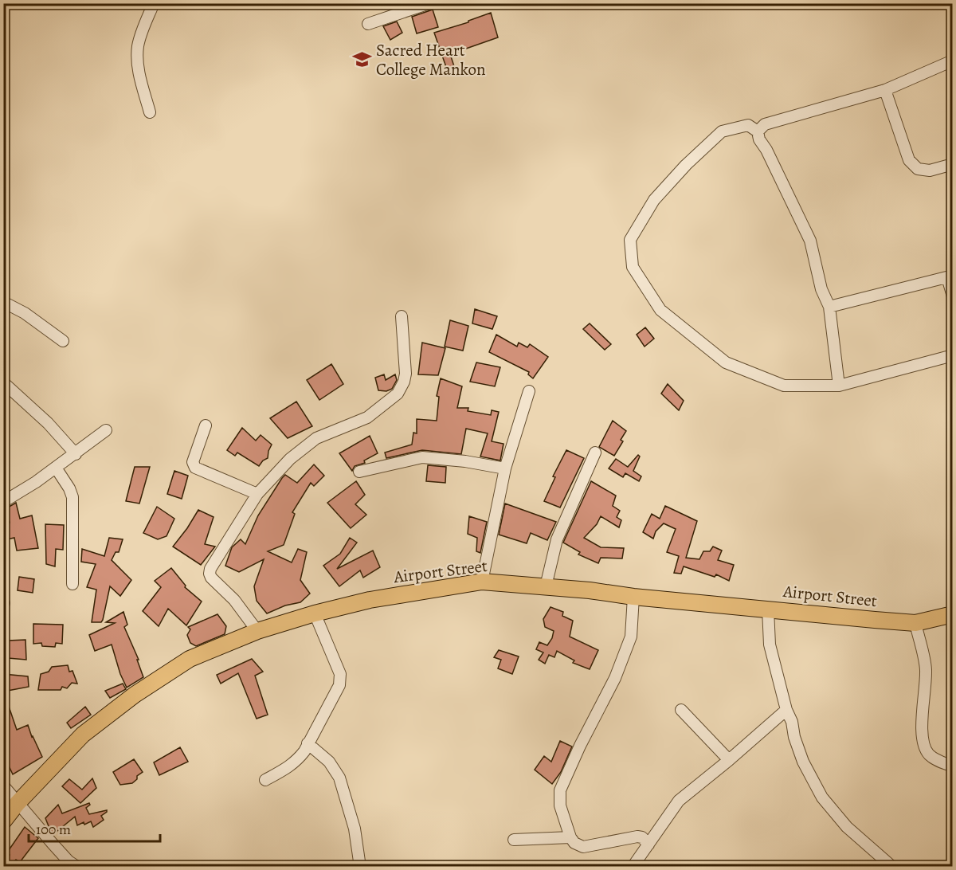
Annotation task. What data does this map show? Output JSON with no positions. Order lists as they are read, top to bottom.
{
  "streets": {
    "highway": ["Airport Street"]
  },
  "places": {
    "school or university": ["Sacred Heart College Mankon"]
  },
  "scale_bar": "100 m"
}
